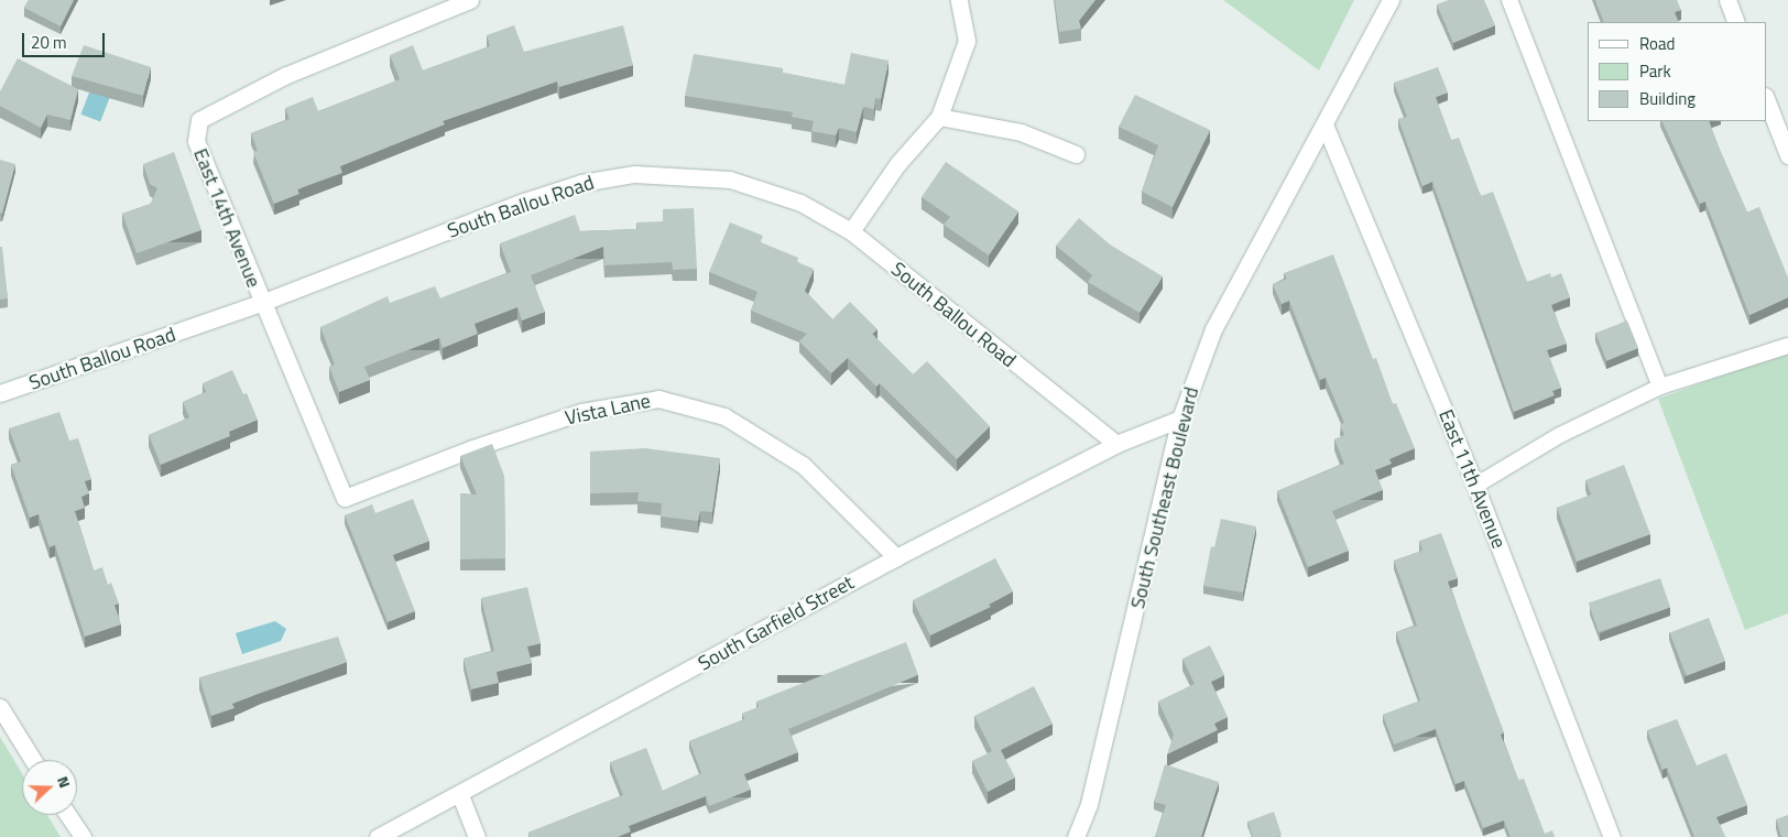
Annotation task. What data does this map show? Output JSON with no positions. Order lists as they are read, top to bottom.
{
  "streets": {
    "street": [
      "South Ballou Road",
      "East 14th Avenue",
      "Vista Lane",
      "East 11th Avenue",
      "South Southeast Boulevard",
      "South Garfield Street"
    ]
  },
  "crossings": [
    ["South Ballou Road", "East 14th Avenue"],
    ["South Ballou Road", "South Garfield Street"],
    ["East 14th Avenue", "Vista Lane"],
    ["Vista Lane", "South Garfield Street"],
    ["East 11th Avenue", "South Southeast Boulevard"],
    ["South Southeast Boulevard", "South Garfield Street"]
  ],
  "legend": ["Road", "Park", "Building"],
  "scale_bar": "20 m",
  "north": "right"
}
